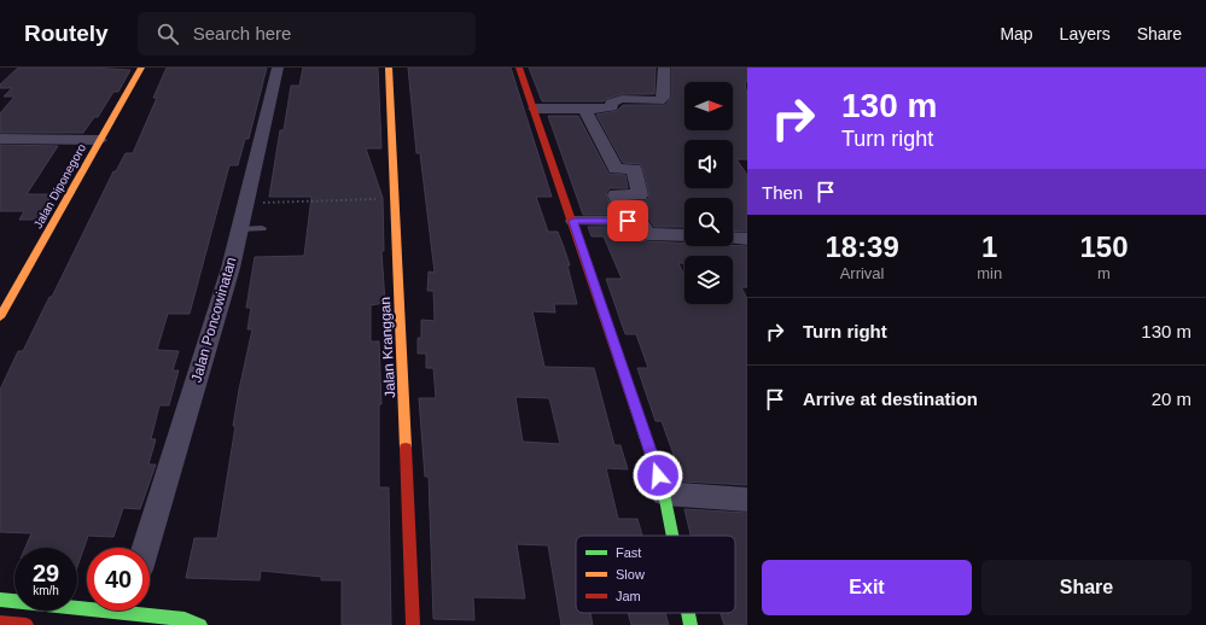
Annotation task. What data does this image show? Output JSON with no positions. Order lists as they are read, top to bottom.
{
  "streets": {
    "street": ["Jalan Diponegoro", "Jalan Poncowinatan", "Jalan Kranggan"]
  },
  "legend": ["Fast", "Slow", "Jam"],
  "north": "right",
  "page": {
    "header": "Routely",
    "search": "Search here",
    "nav": ["Map", "Layers", "Share"],
    "turn": ["130 m", "Turn right"],
    "then": "Then",
    "eta": [
      "18:39",
      "Arrival",
      "1",
      "min",
      "150",
      "m"
    ],
    "list": [
      {
        "name": "Turn right",
        "value": "130 m"
      },
      {
        "name": "Arrive at destination",
        "value": "20 m"
      }
    ],
    "speed": "29 km/h",
    "limit": "40",
    "buttons": ["Exit", "Share"]
  }
}
